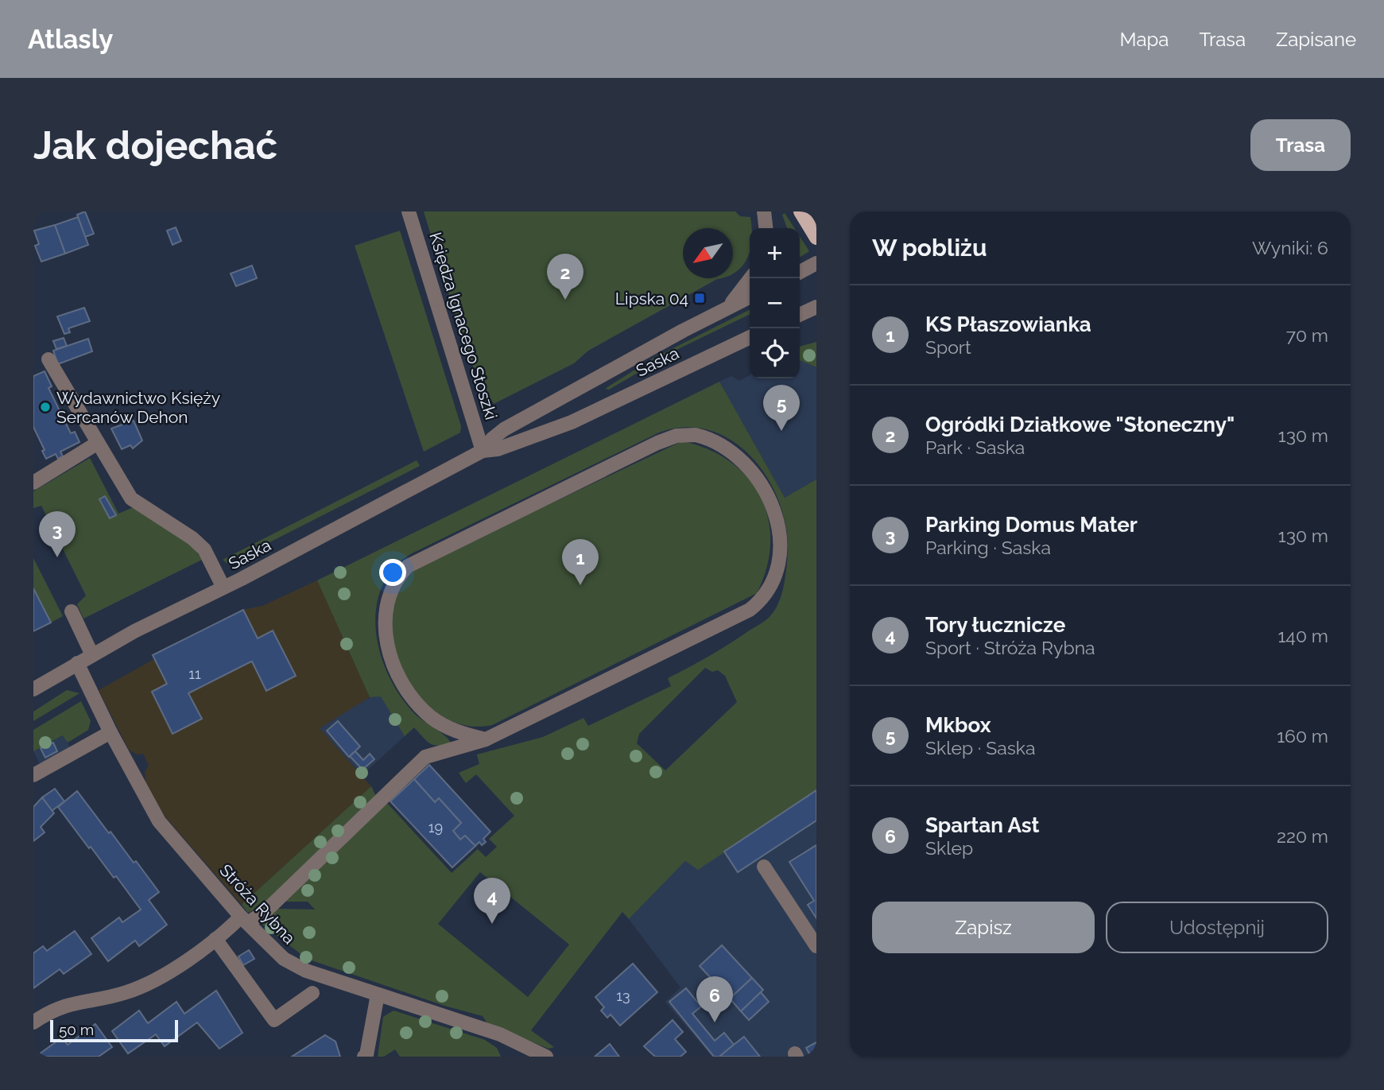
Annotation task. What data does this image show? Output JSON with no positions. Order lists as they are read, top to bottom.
{
  "streets": {
    "street": ["Księdza Ignacego Stoszki", "Saska", "Stróża Rybna"]
  },
  "crossings": [
    ["Księdza Ignacego Stoszki", "Saska"],
    ["Saska", "Stróża Rybna"]
  ],
  "places": {
    "transit": ["Lipska 04"],
    "other": ["Wydawnictwo Księży Sercanów Dehon"]
  },
  "house_numbers": ["11", "19", "13"],
  "scale_bar": "50 m",
  "north": "bottom left",
  "page": {
    "header": "Atlasly",
    "nav": ["Mapa", "Trasa", "Zapisane"],
    "buttons": [
      "Trasa",
      ["Zapisz", "Udostępnij"]
    ],
    "title": "Jak dojechać",
    "heading": ["W pobliżu", "Wyniki: 6"],
    "map_buttons": ["+", "−"],
    "pins": [
      "2",
      "5",
      "3",
      "1",
      "4",
      "6"
    ],
    "list": [
      {
        "mark": "1",
        "name": "KS Płaszowianka",
        "note": "Sport",
        "value": "70 m"
      },
      {
        "mark": "2",
        "name": "Ogródki Działkowe \"Słoneczny\"",
        "note": "Park · Saska",
        "value": "130 m"
      },
      {
        "mark": "3",
        "name": "Parking Domus Mater",
        "note": "Parking · Saska",
        "value": "130 m"
      },
      {
        "mark": "4",
        "name": "Tory łucznicze",
        "note": "Sport · Stróża Rybna",
        "value": "140 m"
      },
      {
        "mark": "5",
        "name": "Mkbox",
        "note": "Sklep · Saska",
        "value": "160 m"
      },
      {
        "mark": "6",
        "name": "Spartan Ast",
        "note": "Sklep",
        "value": "220 m"
      }
    ],
    "scale": "50 m"
  }
}
